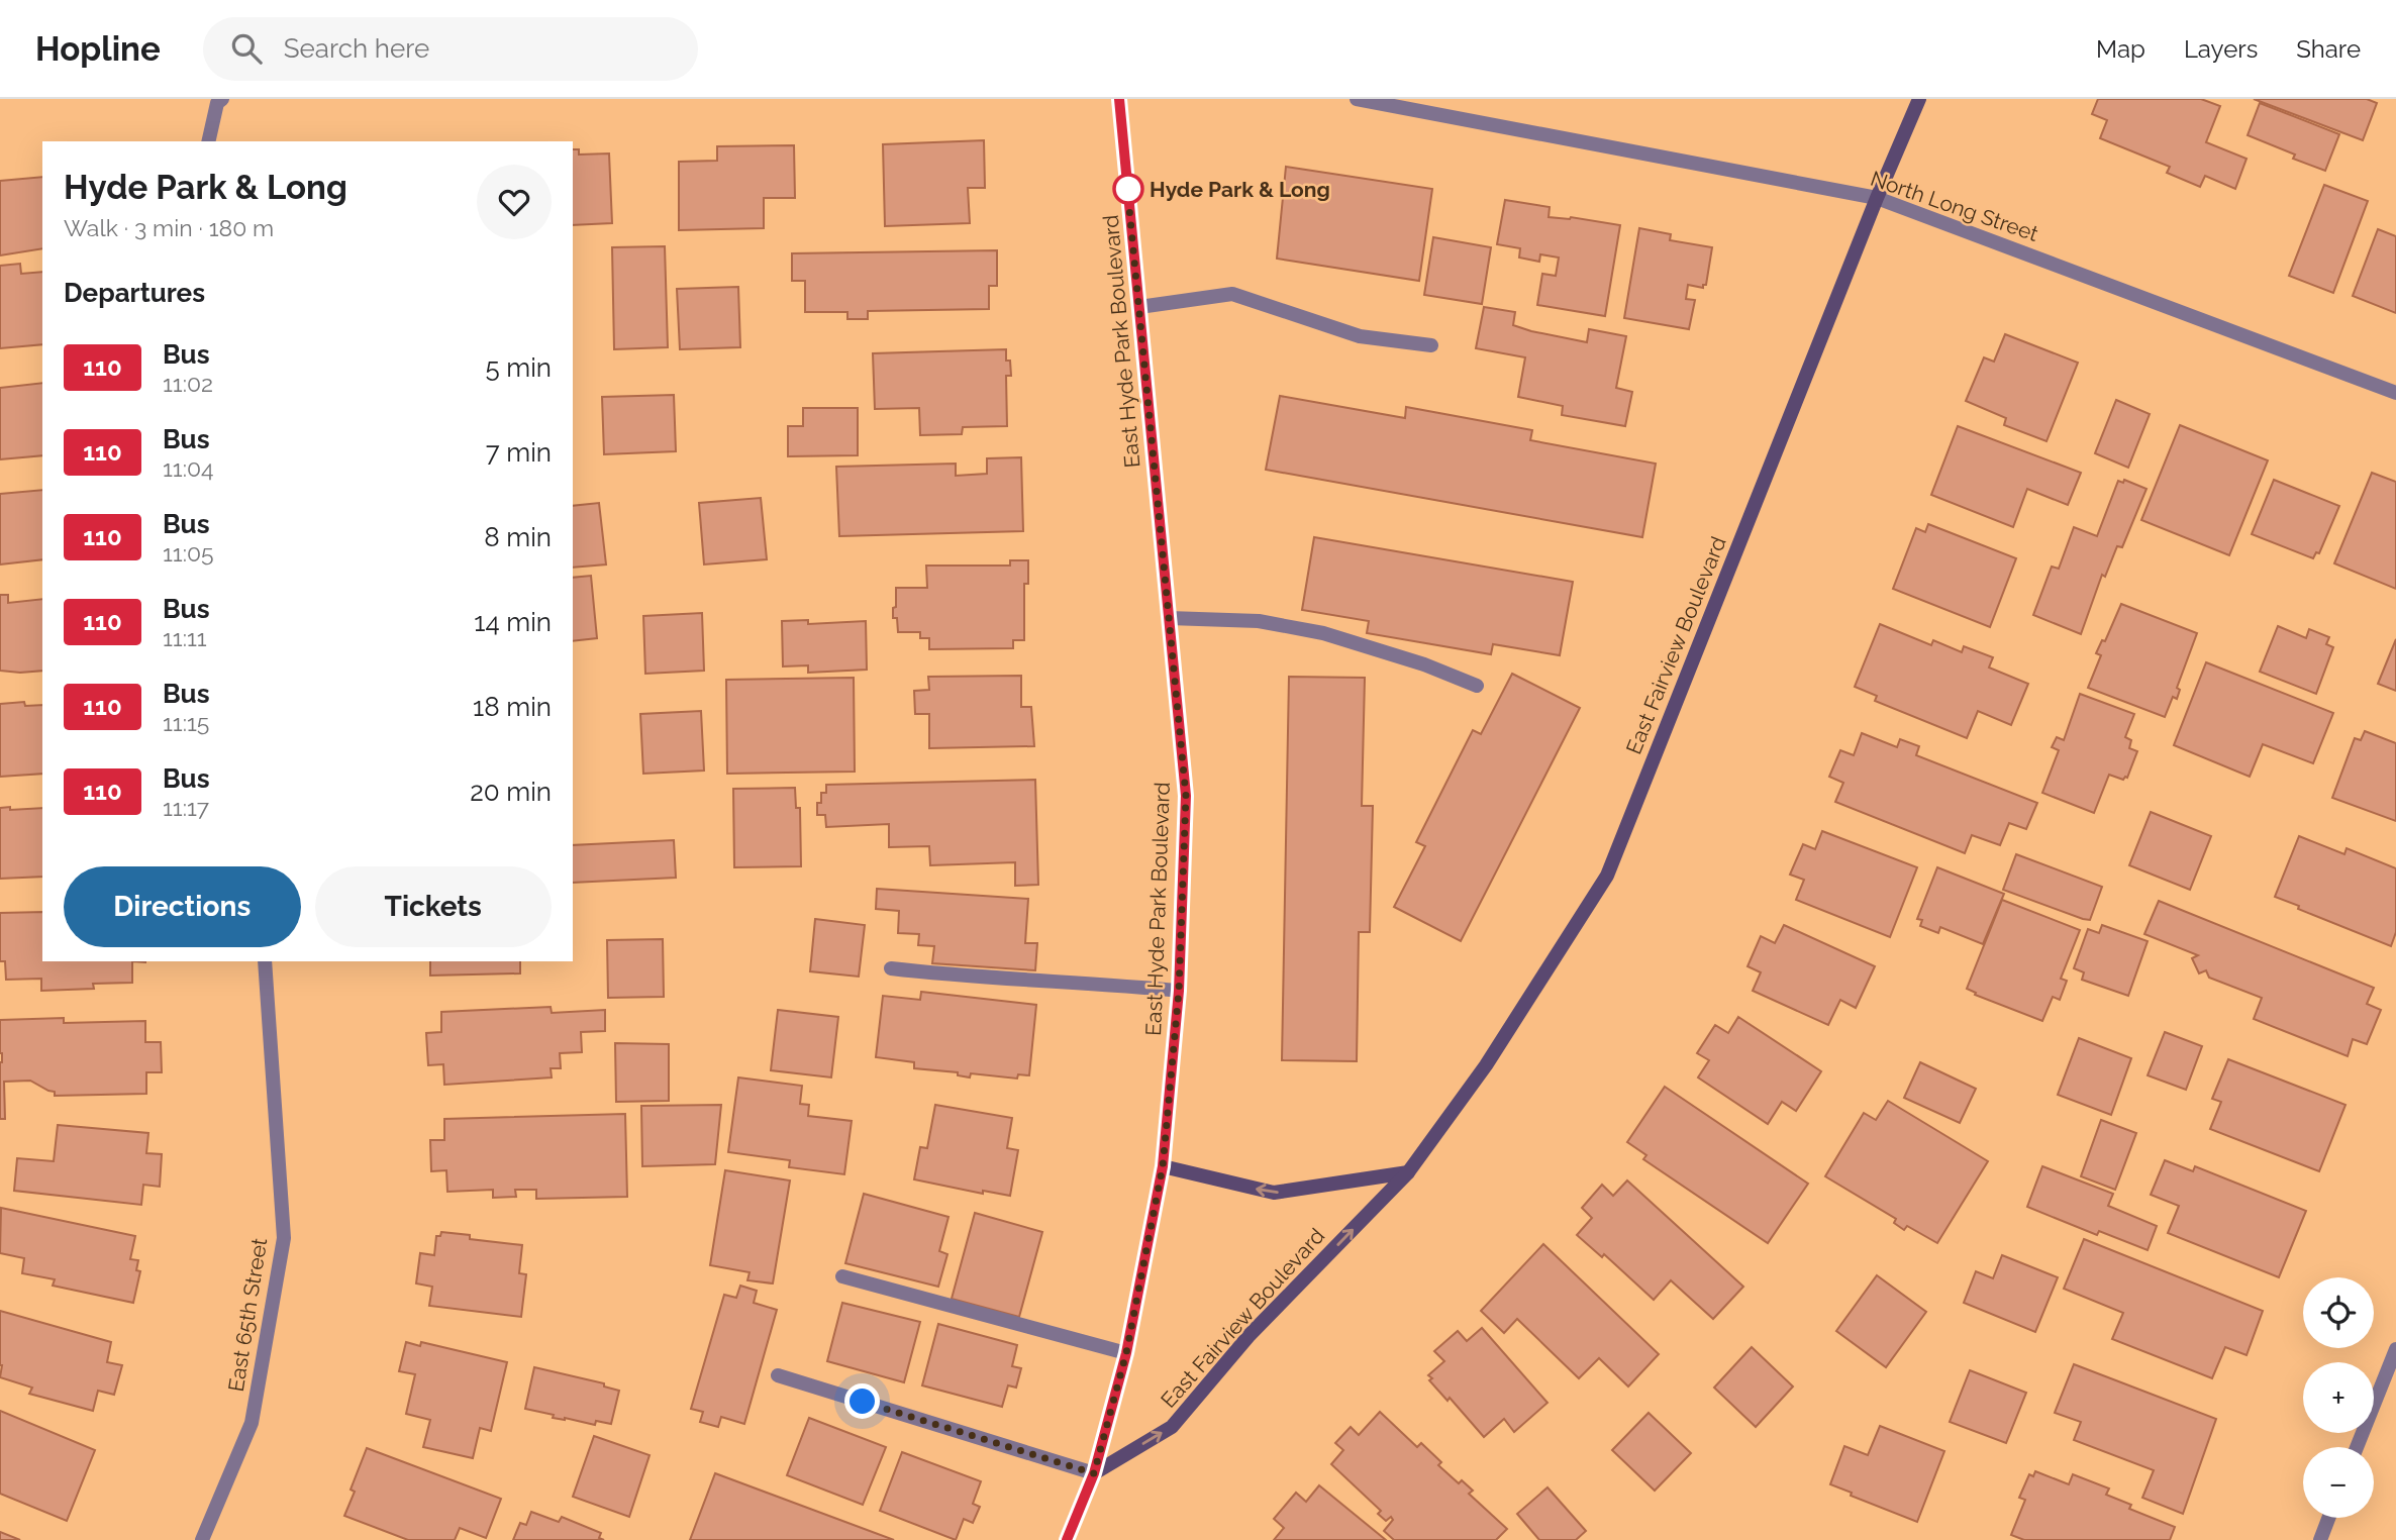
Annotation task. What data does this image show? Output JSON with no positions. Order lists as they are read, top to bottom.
{
  "streets": {
    "street": [
      "North Long Street",
      "East Hyde Park Boulevard",
      "East Fairview Boulevard",
      "East 65th Street"
    ]
  },
  "crossings": [
    ["North Long Street", "East Fairview Boulevard"],
    ["East Hyde Park Boulevard", "East Fairview Boulevard"]
  ],
  "places": ["Hyde Park & Long"],
  "lines": ["bus line 110"],
  "page": {
    "header": "Hopline",
    "search": "Search here",
    "nav": ["Map", "Layers", "Share"],
    "heading": [
      ["Hyde Park & Long", "Walk · 3 min · 180 m"],
      "Departures"
    ],
    "list": [
      {
        "mark": "110",
        "name": "Bus",
        "note": "11:02",
        "value": "5 min"
      },
      {
        "mark": "110",
        "name": "Bus",
        "note": "11:04",
        "value": "7 min"
      },
      {
        "mark": "110",
        "name": "Bus",
        "note": "11:05",
        "value": "8 min"
      },
      {
        "mark": "110",
        "name": "Bus",
        "note": "11:11",
        "value": "14 min"
      },
      {
        "mark": "110",
        "name": "Bus",
        "note": "11:15",
        "value": "18 min"
      },
      {
        "mark": "110",
        "name": "Bus",
        "note": "11:17",
        "value": "20 min"
      }
    ],
    "buttons": ["Directions", "Tickets"],
    "map_buttons": ["+", "−"]
  }
}
